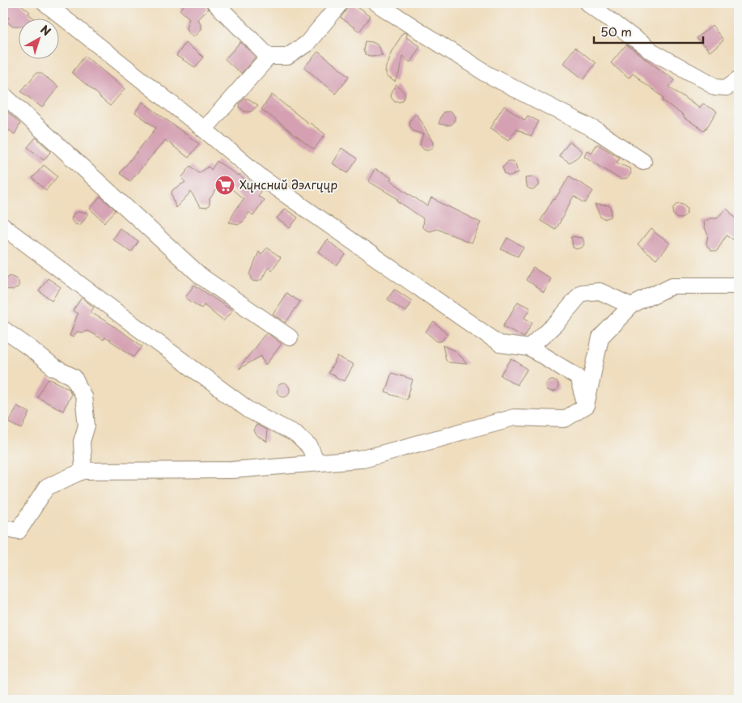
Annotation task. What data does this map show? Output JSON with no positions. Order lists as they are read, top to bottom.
{
  "places": {
    "supermarket": ["Хүнсний дэлгүүр"]
  },
  "scale_bar": "50 m",
  "north": "top right"
}
